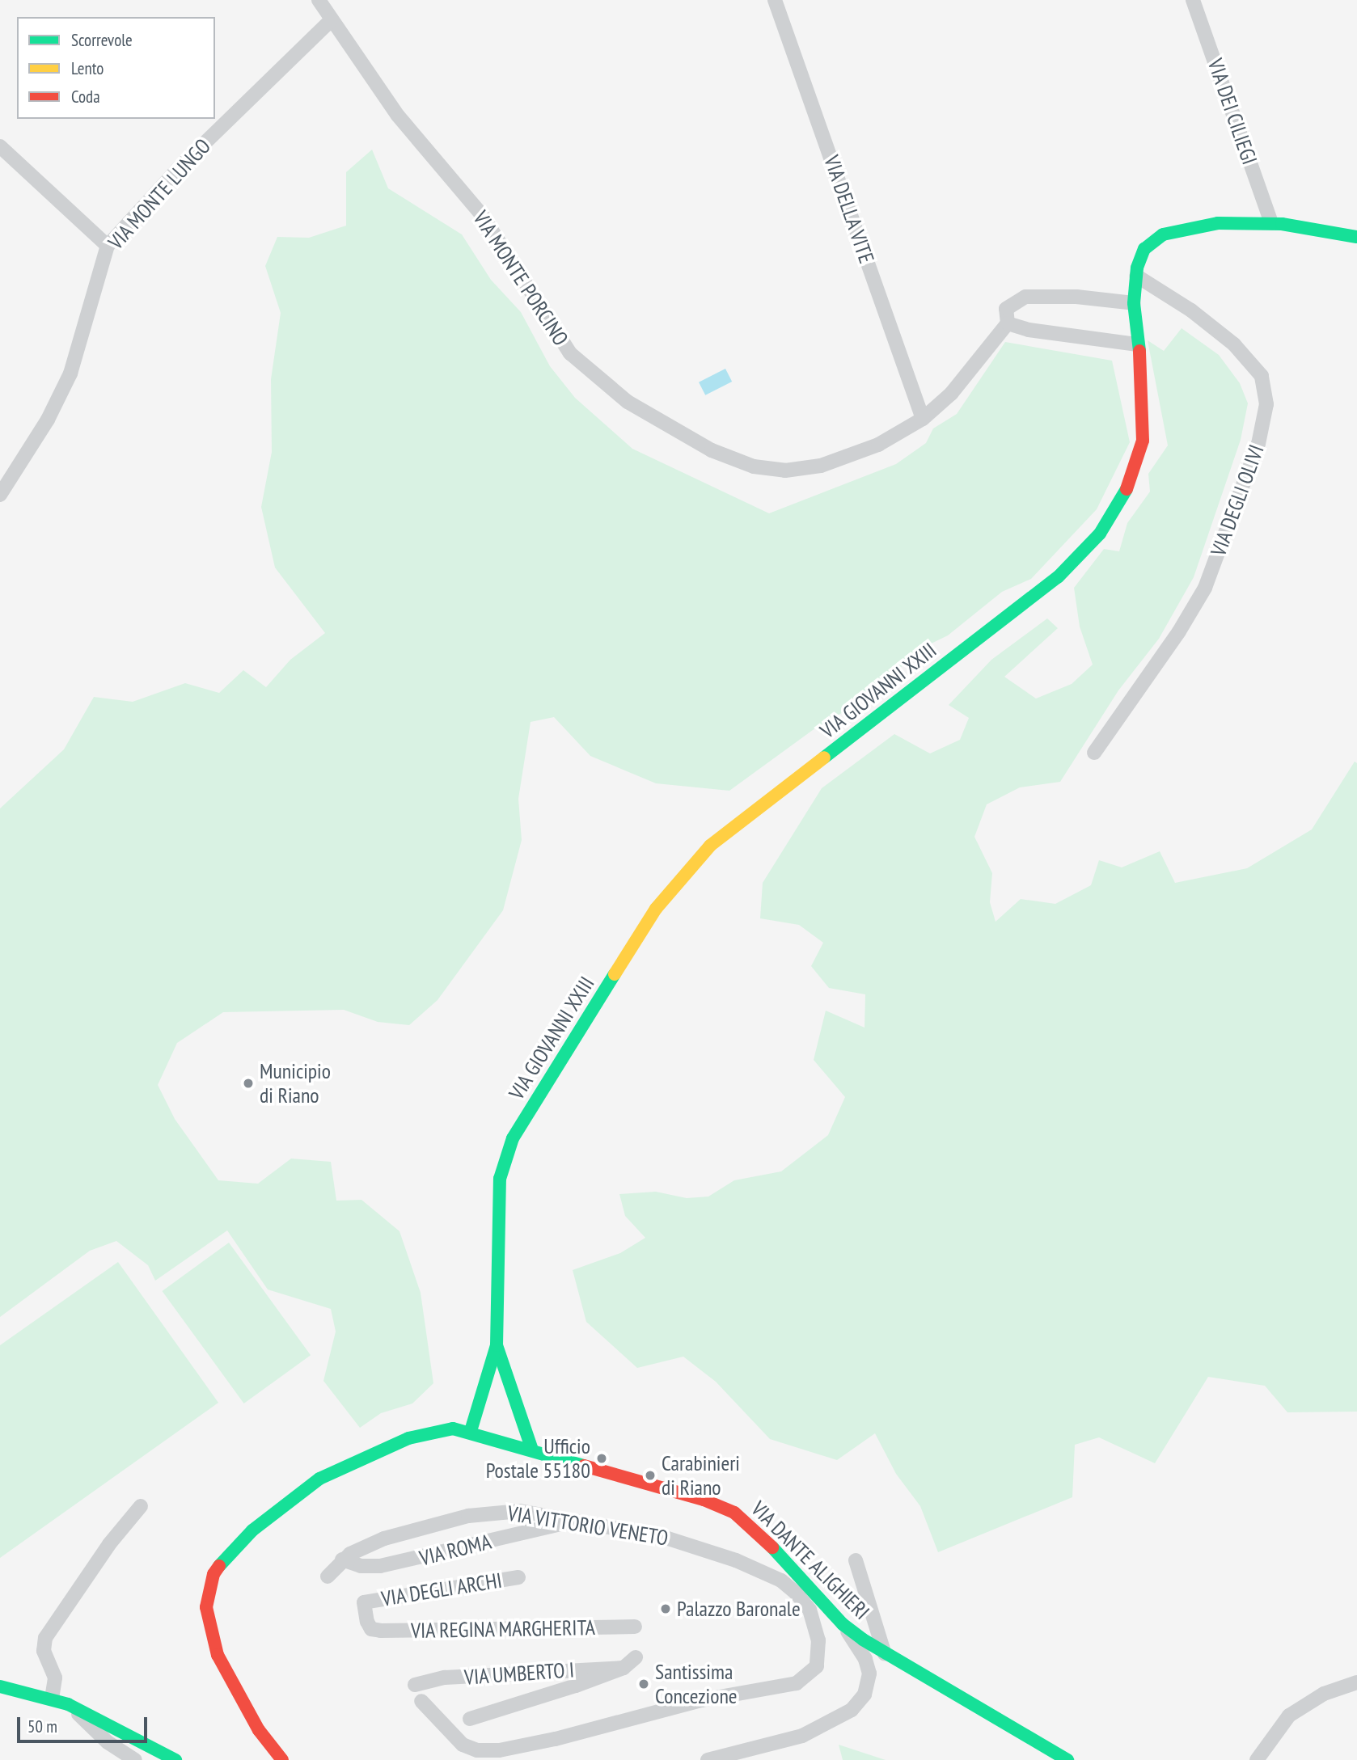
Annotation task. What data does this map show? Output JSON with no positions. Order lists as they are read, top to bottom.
{
  "streets": {
    "street": [
      "VIA DEI CILIEGI",
      "VIA MONTE LUNGO",
      "VIA DELLA VITE",
      "VIA MONTE PORCINO",
      "VIA DEGLI OLIVI",
      "VIA GIOVANNI XXIII",
      "VIA VITTORIO VENETO",
      "VIA ROMA",
      "VIA DANTE ALIGHIERI",
      "VIA DEGLI ARCHI",
      "VIA REGINA MARGHERITA",
      "VIA UMBERTO I"
    ]
  },
  "crossings": [
    ["VIA DEI CILIEGI", "VIA GIOVANNI XXIII"],
    ["VIA MONTE LUNGO", "VIA MONTE PORCINO"],
    ["VIA DELLA VITE", "VIA MONTE PORCINO"],
    ["VIA MONTE PORCINO", "VIA GIOVANNI XXIII"],
    ["VIA DEGLI OLIVI", "VIA GIOVANNI XXIII"],
    ["VIA GIOVANNI XXIII", "VIA DANTE ALIGHIERI"],
    ["VIA VITTORIO VENETO", "VIA ROMA"],
    ["VIA VITTORIO VENETO", "VIA DANTE ALIGHIERI"],
    ["VIA DEGLI ARCHI", "VIA REGINA MARGHERITA"]
  ],
  "places": [
    "Municipio di Riano",
    "Ufficio Postale 55180",
    "Carabinieri di Riano",
    "Palazzo Baronale",
    "Santissima Concezione"
  ],
  "legend": ["Scorrevole", "Lento", "Coda"],
  "scale_bar": "50 m"
}
